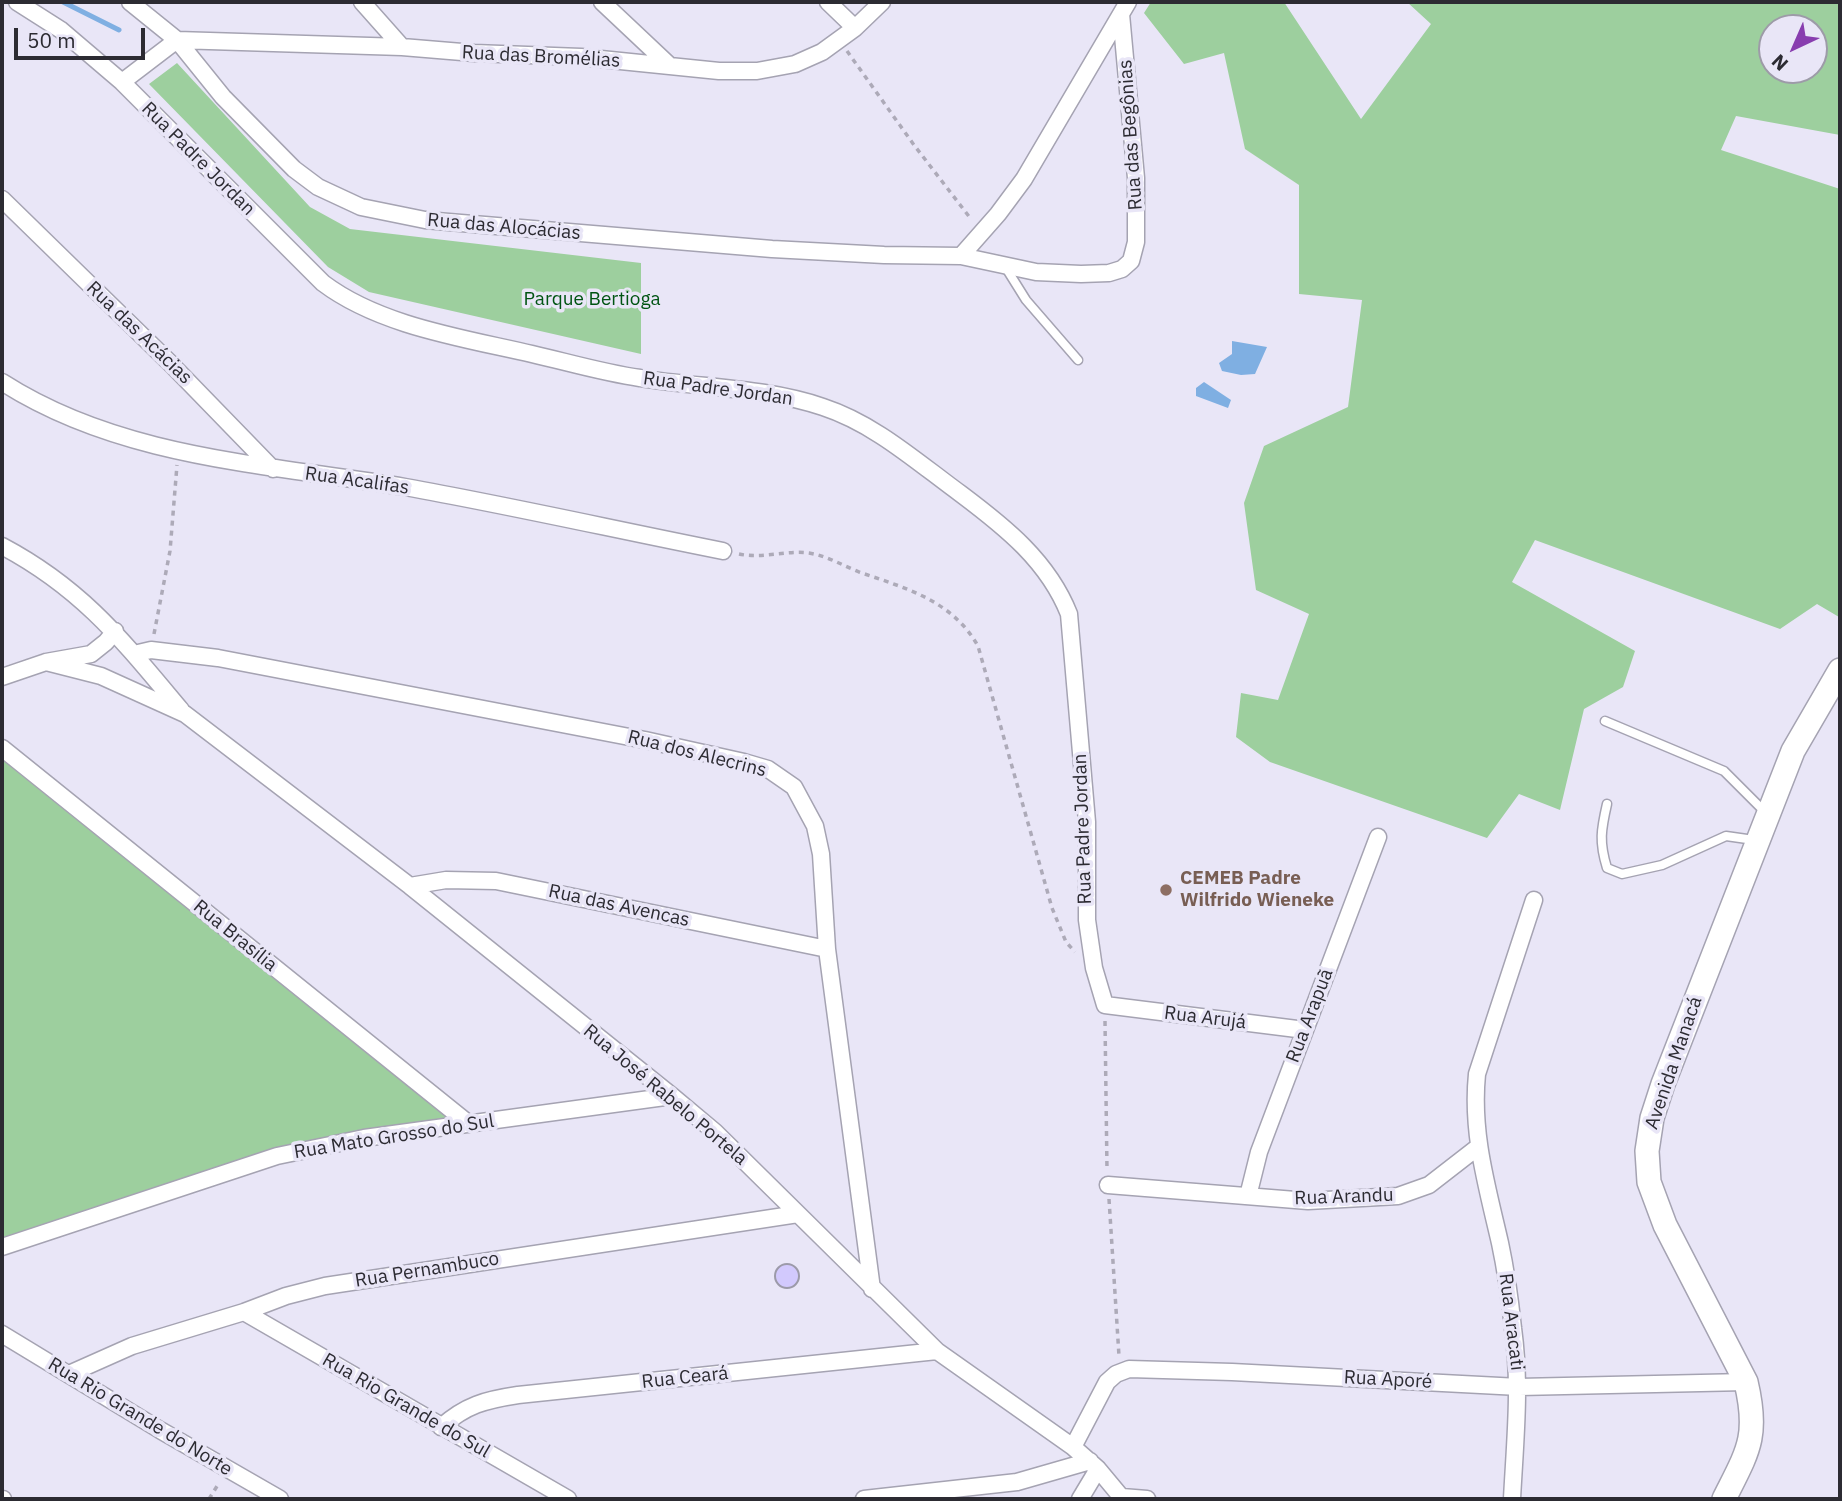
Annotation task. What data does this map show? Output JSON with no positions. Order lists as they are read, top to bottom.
{
  "streets": {
    "street": [
      "Rua das Bromélias",
      "Rua das Begônias",
      "Rua Padre Jordan",
      "Rua das Alocácias",
      "Rua das Acácias",
      "Rua Acalifas",
      "Rua dos Alecrins",
      "Rua das Avencas",
      "Rua Brasília",
      "Rua Arapuã",
      "Rua Arujá",
      "Avenida Manacá",
      "Rua José Rabelo Portela",
      "Rua Mato Grosso do Sul",
      "Rua Arandu",
      "Rua Pernambuco",
      "Rua Aracati",
      "Rua Ceará",
      "Rua Aporé",
      "Rua Rio Grande do Sul",
      "Rua Rio Grande do Norte"
    ]
  },
  "crossings": [
    ["Rua das Bromélias", "Rua das Alocácias"],
    ["Rua Padre Jordan", "Rua Arujá"],
    ["Rua das Acácias", "Rua Acalifas"],
    ["Rua dos Alecrins", "Rua das Avencas"],
    ["Rua dos Alecrins", "Rua José Rabelo Portela"],
    ["Rua das Avencas", "Rua José Rabelo Portela"],
    ["Rua Brasília", "Rua Mato Grosso do Sul"],
    ["Rua Arapuã", "Rua Arujá"],
    ["Rua Arapuã", "Rua Arandu"],
    ["Avenida Manacá", "Rua Aporé"],
    ["Rua José Rabelo Portela", "Rua Mato Grosso do Sul"],
    ["Rua José Rabelo Portela", "Rua Pernambuco"],
    ["Rua José Rabelo Portela", "Rua Ceará"],
    ["Rua José Rabelo Portela", "Rua Aporé"],
    ["Rua Arandu", "Rua Aracati"],
    ["Rua Pernambuco", "Rua Rio Grande do Sul"],
    ["Rua Pernambuco", "Rua Rio Grande do Norte"],
    ["Rua Aracati", "Rua Aporé"],
    ["Rua Ceará", "Rua Rio Grande do Sul"]
  ],
  "parks": ["Parque Bertioga"],
  "places": ["CEMEB Padre Wilfrido Wieneke"],
  "scale_bar": "50 m",
  "north": "bottom left"
}
